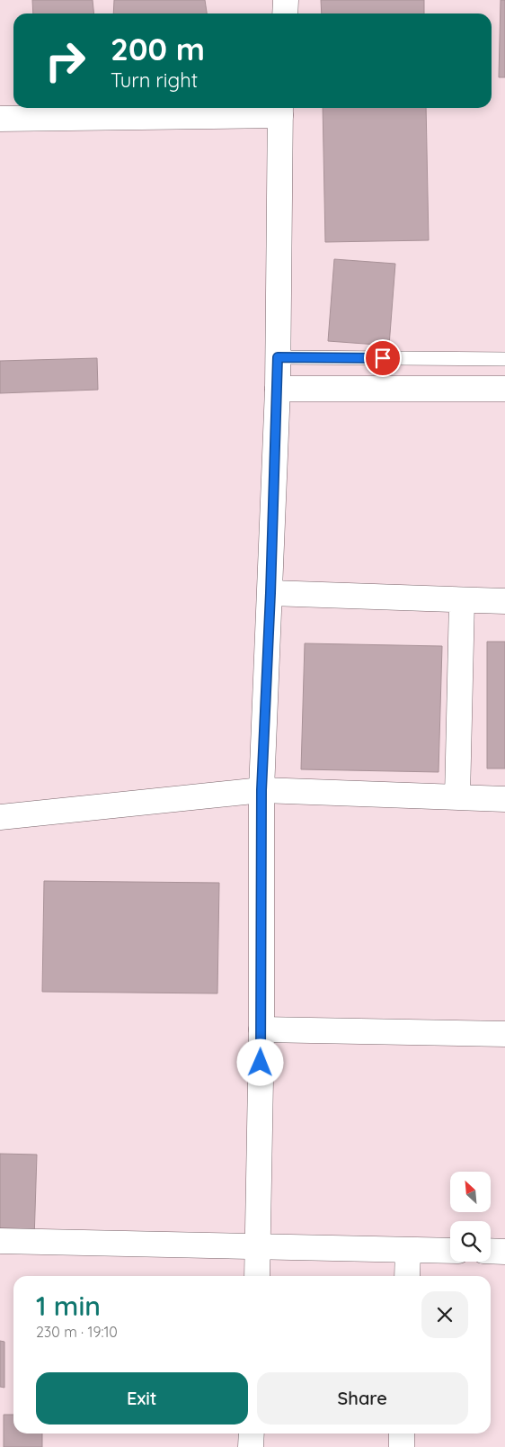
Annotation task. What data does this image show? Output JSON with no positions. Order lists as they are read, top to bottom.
{
  "north": "top left",
  "page": {
    "turn": ["200 m", "Turn right"],
    "heading": ["1 min", "230 m · 19:10"],
    "buttons": ["Exit", "Share"]
  }
}
